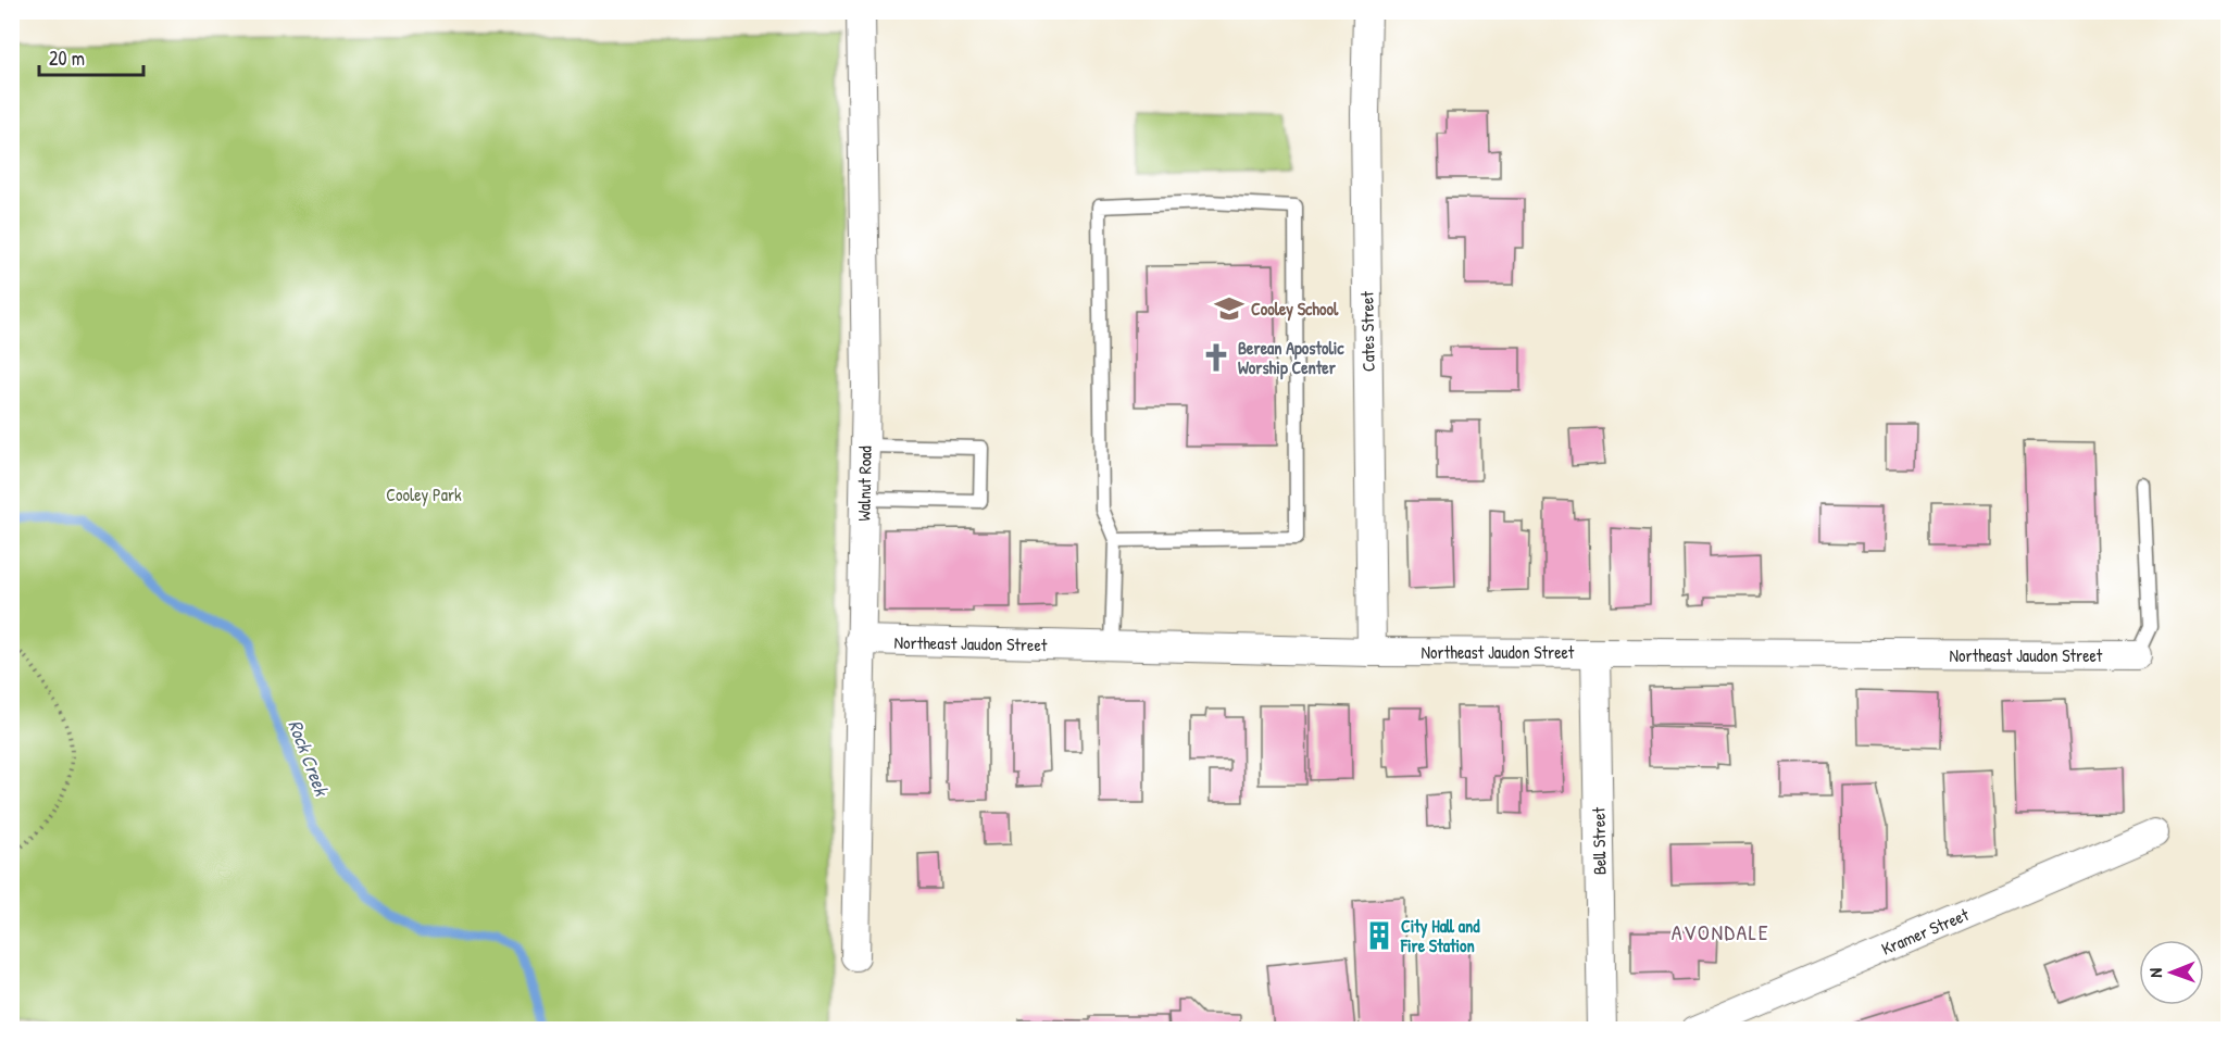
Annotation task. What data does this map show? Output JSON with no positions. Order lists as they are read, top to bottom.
{
  "streets": {
    "street": [
      "Cates Street",
      "Walnut Road",
      "Northeast Jaudon Street",
      "Bell Street",
      "Kramer Street"
    ]
  },
  "crossings": [
    ["Cates Street", "Northeast Jaudon Street"],
    ["Walnut Road", "Northeast Jaudon Street"],
    ["Northeast Jaudon Street", "Bell Street"]
  ],
  "districts": ["AVONDALE"],
  "water": ["Rock Creek"],
  "parks": ["Cooley Park"],
  "places": {
    "school or university": ["Cooley School"],
    "church": ["Berean Apostolic Worship Center"],
    "building": ["City Hall and Fire Station"]
  },
  "scale_bar": "20 m",
  "north": "left"
}
